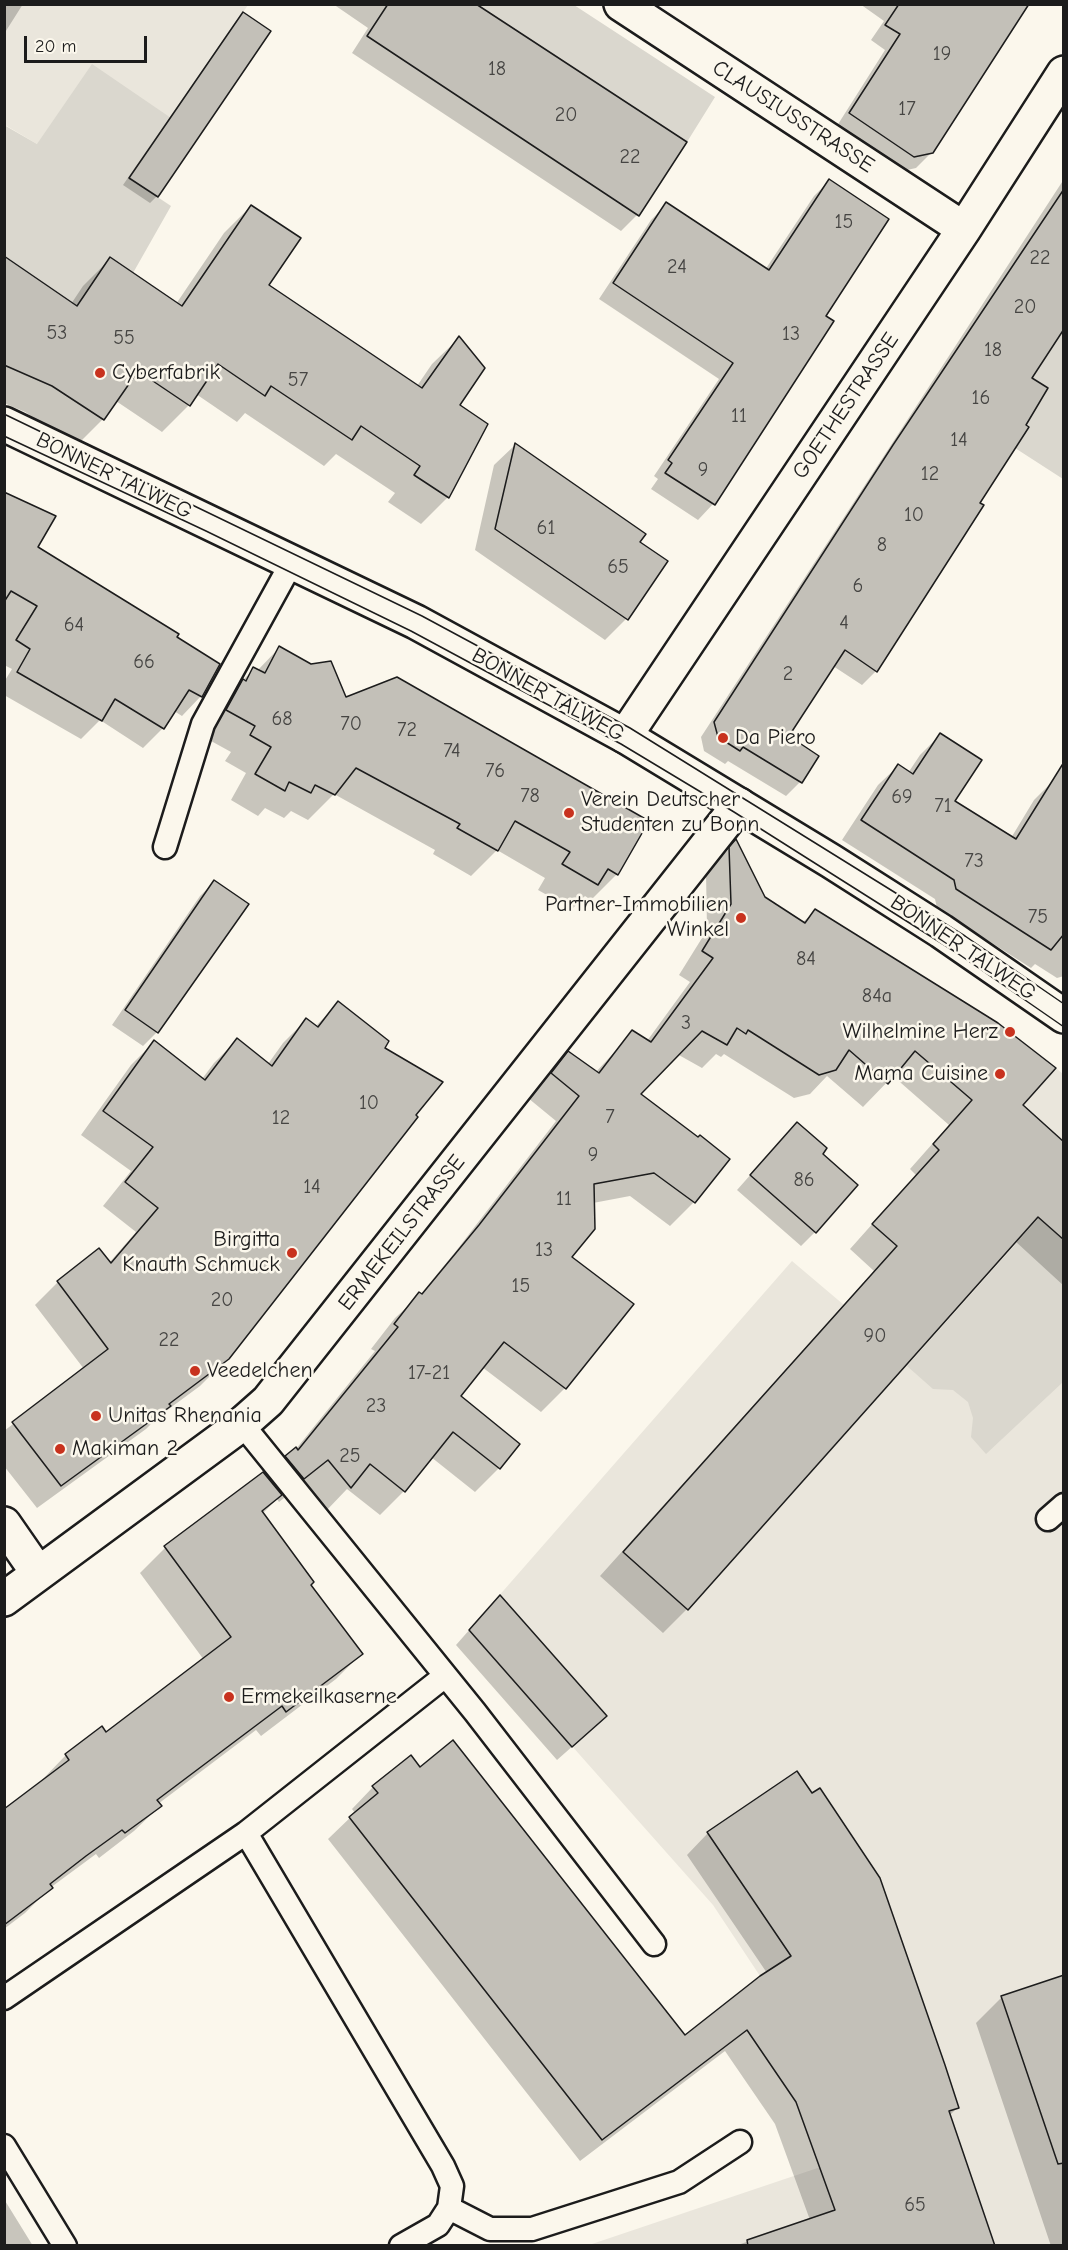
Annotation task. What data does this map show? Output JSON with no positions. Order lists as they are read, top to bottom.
{
  "streets": {
    "street": [
      "CLAUSIUSSTRASSE",
      "GOETHESTRASSE",
      "BONNER TALWEG",
      "ERMEKEILSTRASSE"
    ]
  },
  "crossings": [
    ["CLAUSIUSSTRASSE", "GOETHESTRASSE"],
    ["GOETHESTRASSE", "BONNER TALWEG"],
    ["BONNER TALWEG", "ERMEKEILSTRASSE"]
  ],
  "places": [
    "Cyberfabrik",
    "Da Piero",
    "Verein Deutscher Studenten zu Bonn",
    "Partner-Immobilien Winkel",
    "Wilhelmine Herz",
    "Mama Cuisine",
    "Birgitta Knauth Schmuck",
    "Veedelchen",
    "Unitas Rhenania",
    "Makiman 2",
    "Ermekeilkaserne"
  ],
  "house_numbers": [
    "19",
    "18",
    "17",
    "20",
    "22",
    "15",
    "22",
    "24",
    "20",
    "53",
    "13",
    "55",
    "18",
    "57",
    "16",
    "11",
    "14",
    "9",
    "12",
    "10",
    "61",
    "8",
    "65",
    "6",
    "4",
    "64",
    "66",
    "2",
    "68",
    "70",
    "72",
    "74",
    "76",
    "78",
    "69",
    "71",
    "73",
    "75",
    "84",
    "84a",
    "3",
    "10",
    "7",
    "12",
    "9",
    "86",
    "14",
    "11",
    "13",
    "15",
    "20",
    "90",
    "22",
    "17-21",
    "23",
    "25",
    "65"
  ],
  "scale_bar": "20 m"
}
